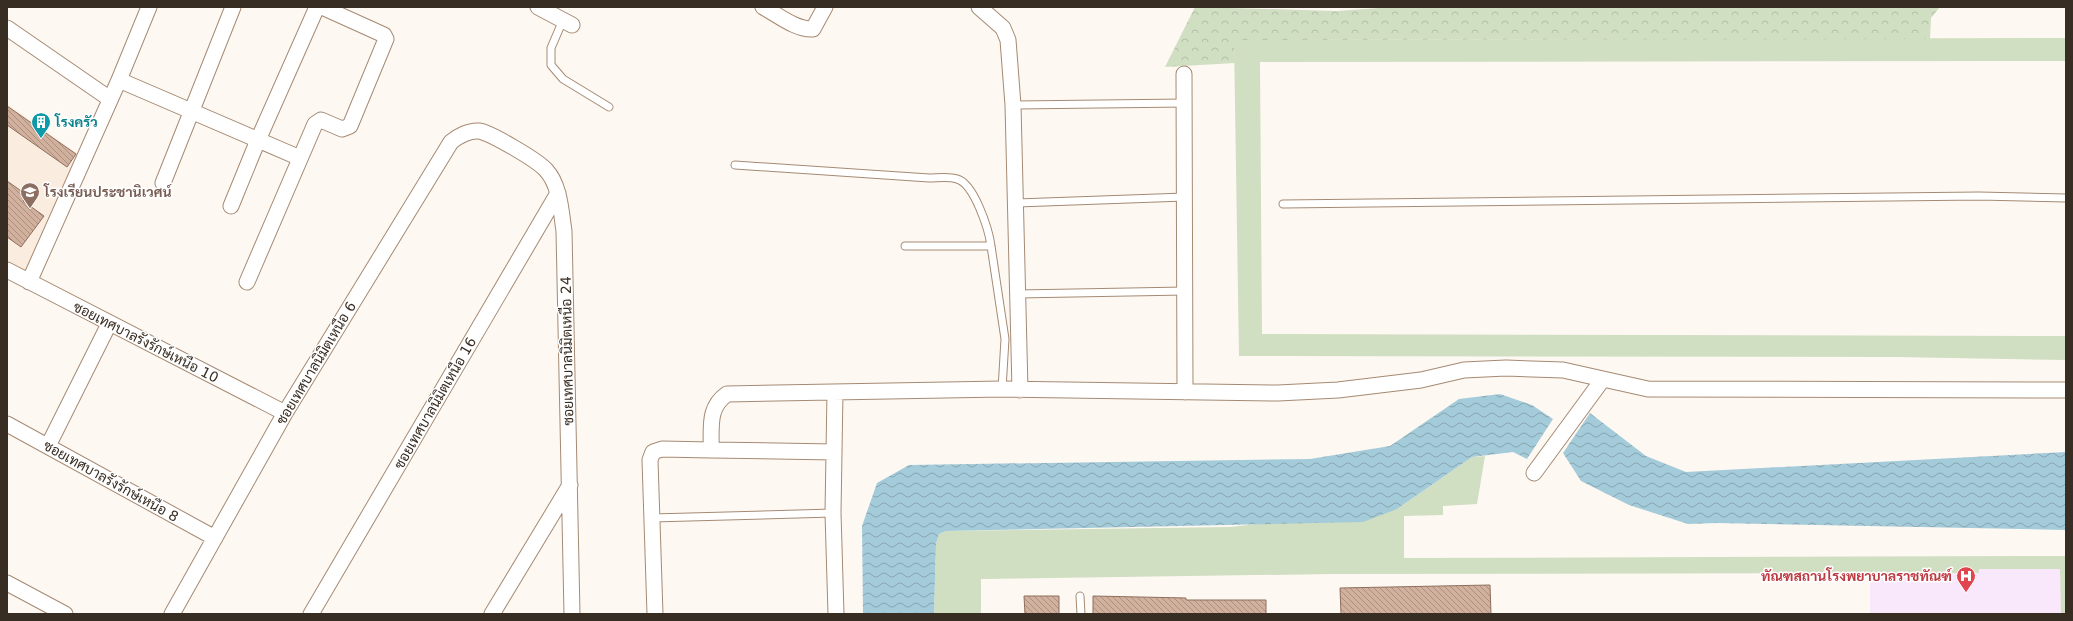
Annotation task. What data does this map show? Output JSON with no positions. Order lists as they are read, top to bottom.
{
  "streets": {
    "street": [
      "ซอยเทศบาลรังรักษ์เหนือ 10",
      "ซอยเทศบาลนิมิตเหนือ 24",
      "ซอยเทศบาลนิมิตเหนือ 6",
      "ซอยเทศบาลนิมิตเหนือ 16",
      "ซอยเทศบาลรังรักษ์เหนือ 8"
    ]
  },
  "crossings": [
    ["ซอยเทศบาลรังรักษ์เหนือ 10", "ซอยเทศบาลนิมิตเหนือ 6"],
    ["ซอยเทศบาลนิมิตเหนือ 24", "ซอยเทศบาลนิมิตเหนือ 6"],
    ["ซอยเทศบาลนิมิตเหนือ 24", "ซอยเทศบาลนิมิตเหนือ 16"],
    ["ซอยเทศบาลนิมิตเหนือ 6", "ซอยเทศบาลรังรักษ์เหนือ 8"]
  ],
  "places": {
    "building": ["โรงครัว"],
    "school or university": ["โรงเรียนประชานิเวศน์"],
    "hospital": ["ทัณฑสถานโรงพยาบาลราชทัณฑ์"]
  }
}
